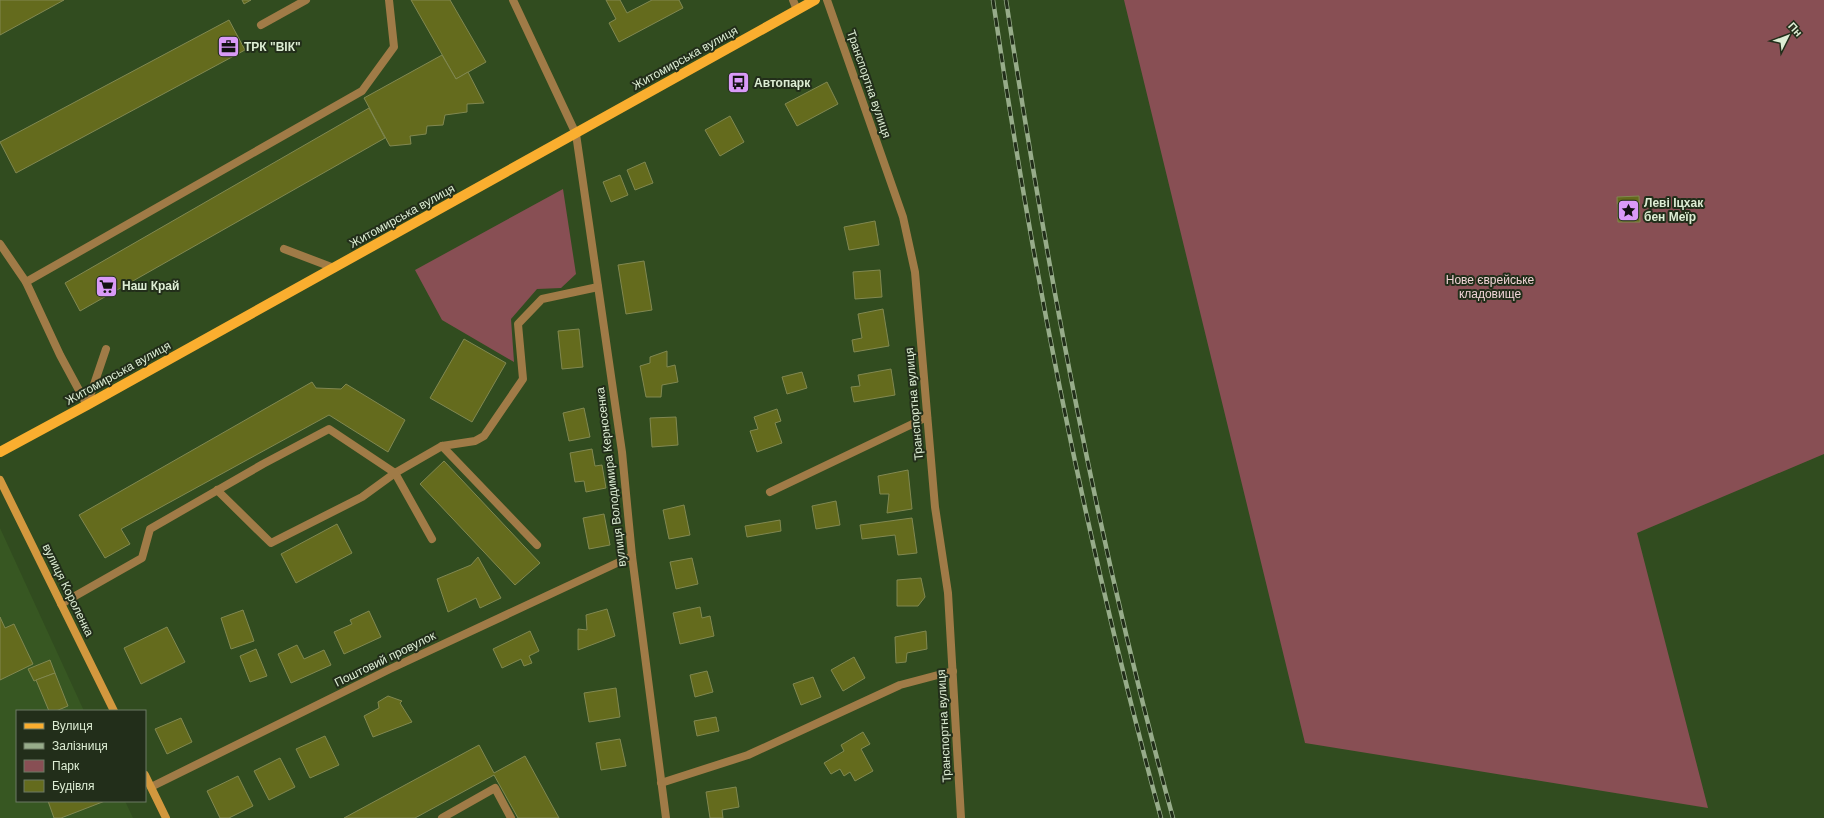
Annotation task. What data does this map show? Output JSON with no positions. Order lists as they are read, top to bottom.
{
  "streets": {
    "main road": ["Житомирська вулиця", "вулиця Короленка"],
    "street": ["Транспортна вулиця", "вулиця Володимира Керносенка", "Поштовий провулок"]
  },
  "crossings": [
    ["Житомирська вулиця", "вулиця Володимира Керносенка"],
    ["вулиця Володимира Керносенка", "Поштовий провулок"]
  ],
  "parks": ["Нове єврейське кладовище"],
  "places": {
    "office": ["ТРК \"ВІК\""],
    "bus stop": ["Автопарк"],
    "place": ["Леві Іцхак бен Меїр"],
    "supermarket": ["Наш Край"]
  },
  "legend": [
    "Вулиця",
    "Залізниця",
    "Парк",
    "Будівля"
  ],
  "north": "top right"
}
